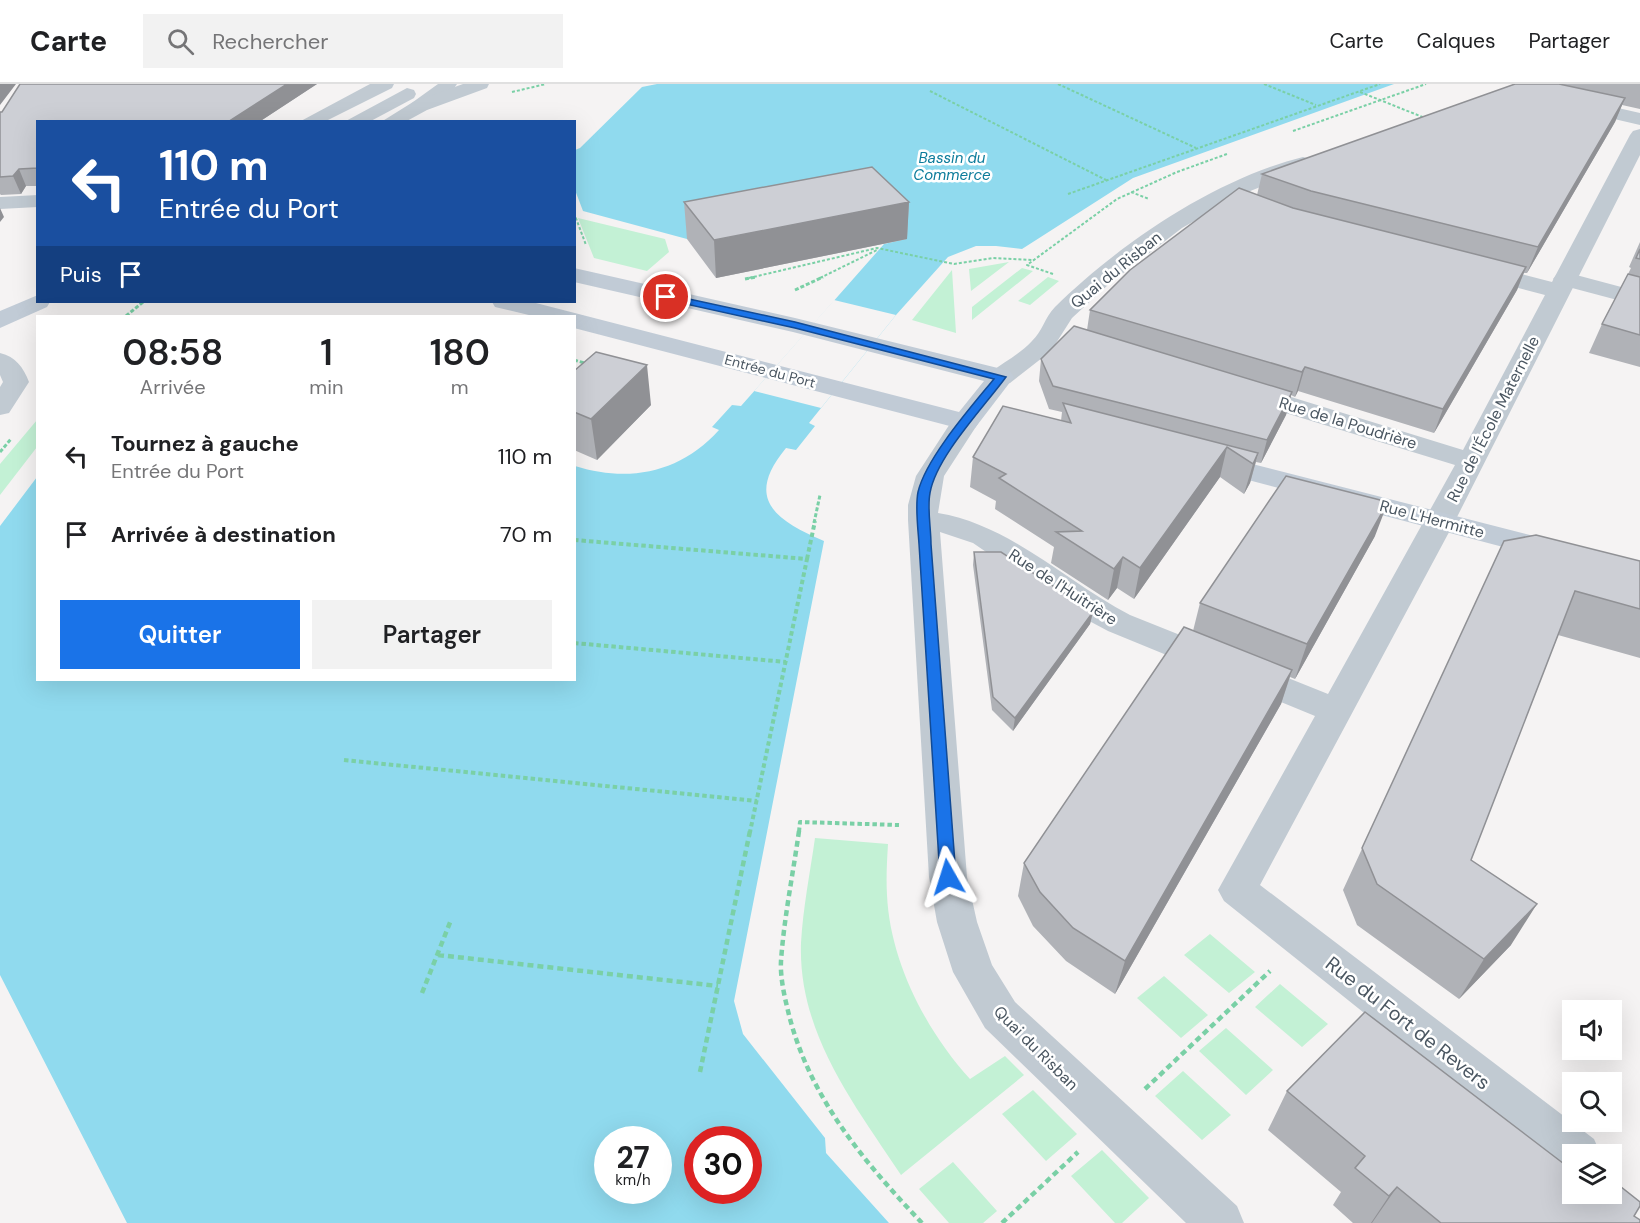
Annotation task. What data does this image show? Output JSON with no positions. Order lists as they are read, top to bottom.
{
  "streets": {
    "main road": ["Quai du Risban", "Entrée du Port", "Rue L'Hermitte"],
    "street": [
      "Rue de l'École Maternelle",
      "Rue de la Poudrière",
      "Rue de l'Huitrière",
      "Rue du Fort de Revers"
    ]
  },
  "crossings": [
    ["Quai du Risban", "Entrée du Port"],
    ["Quai du Risban", "Rue de l'Huitrière"],
    ["Rue de l'École Maternelle", "Rue de la Poudrière"],
    ["Rue de l'École Maternelle", "Rue L'Hermitte"],
    ["Rue de l'École Maternelle", "Rue de l'Huitrière"],
    ["Rue de l'École Maternelle", "Rue du Fort de Revers"]
  ],
  "water": ["Bassin du Commerce"],
  "page": {
    "header": "Carte",
    "search": "Rechercher",
    "nav": ["Carte", "Calques", "Partager"],
    "turn": ["110 m", "Entrée du Port"],
    "then": "Puis",
    "eta": [
      "08:58",
      "Arrivée",
      "1",
      "min",
      "180",
      "m"
    ],
    "list": [
      {
        "name": "Tournez à gauche",
        "note": "Entrée du Port",
        "value": "110 m"
      },
      {
        "name": "Arrivée à destination",
        "value": "70 m"
      }
    ],
    "buttons": ["Quitter", "Partager"],
    "speed": "27 km/h",
    "limit": "30"
  }
}
